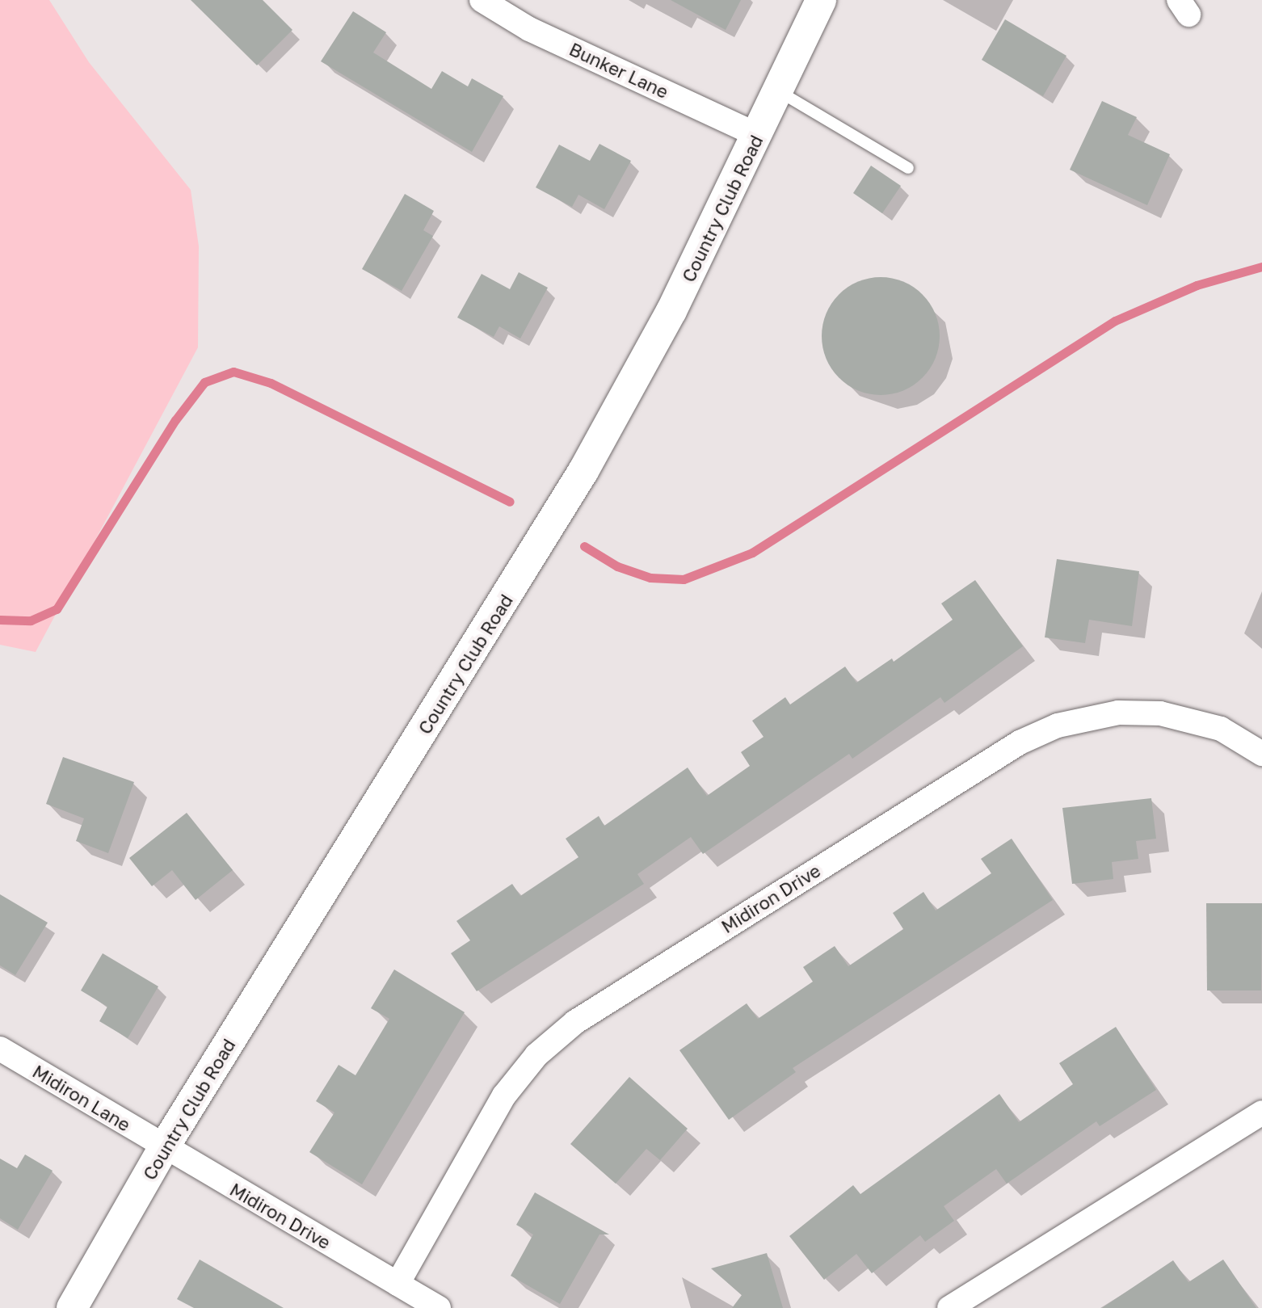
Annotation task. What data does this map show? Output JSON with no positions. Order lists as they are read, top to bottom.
{
  "streets": {
    "street": [
      "Bunker Lane",
      "Country Club Road",
      "Midiron Drive",
      "Midiron Lane"
    ]
  },
  "crossings": [
    ["Bunker Lane", "Country Club Road"],
    ["Country Club Road", "Midiron Drive"],
    ["Country Club Road", "Midiron Lane"],
    ["Midiron Drive", "Midiron Lane"]
  ]
}
